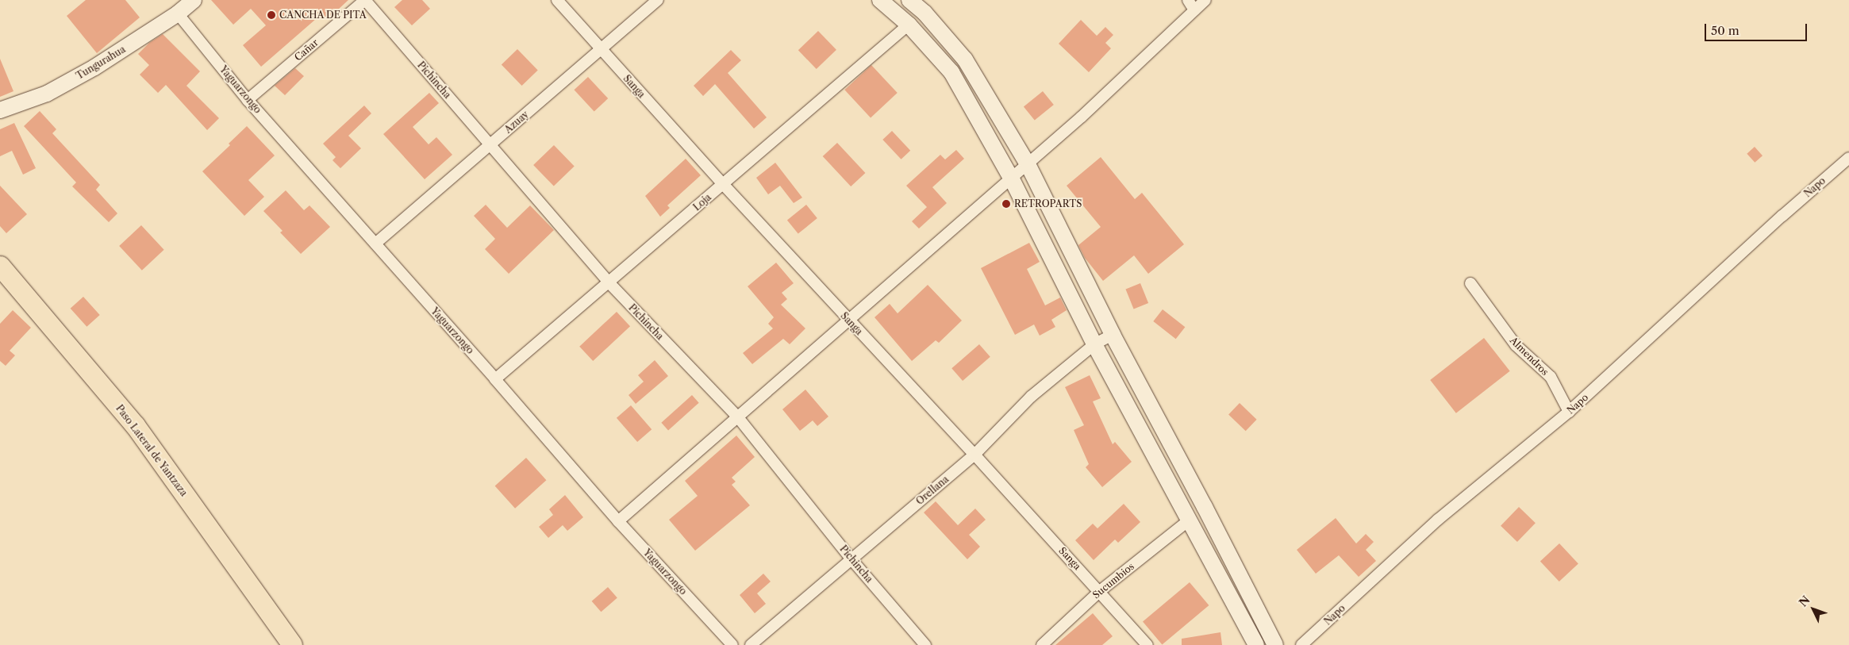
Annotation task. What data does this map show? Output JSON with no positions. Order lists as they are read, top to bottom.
{
  "streets": {
    "highway": ["Paso Lateral de Yantzaza"],
    "main road": ["Tungurahua"],
    "street": [
      "Cañar",
      "Pichincha",
      "Sanga",
      "Yaguarzongo",
      "Azuay",
      "Napo",
      "Loja",
      "Almendros",
      "Orellana",
      "Sucumbios"
    ]
  },
  "crossings": [
    ["Cañar", "Pichincha"],
    ["Cañar", "Yaguarzongo"],
    ["Tungurahua", "Yaguarzongo"],
    ["Pichincha", "Azuay"],
    ["Pichincha", "Loja"],
    ["Pichincha", "Orellana"],
    ["Sanga", "Azuay"],
    ["Sanga", "Loja"],
    ["Sanga", "Orellana"],
    ["Sanga", "Sucumbios"],
    ["Yaguarzongo", "Azuay"],
    ["Yaguarzongo", "Loja"],
    ["Napo", "Almendros"]
  ],
  "places": ["CANCHA DE PITA", "RETROPARTS"],
  "scale_bar": "50 m",
  "north": "top left"
}
